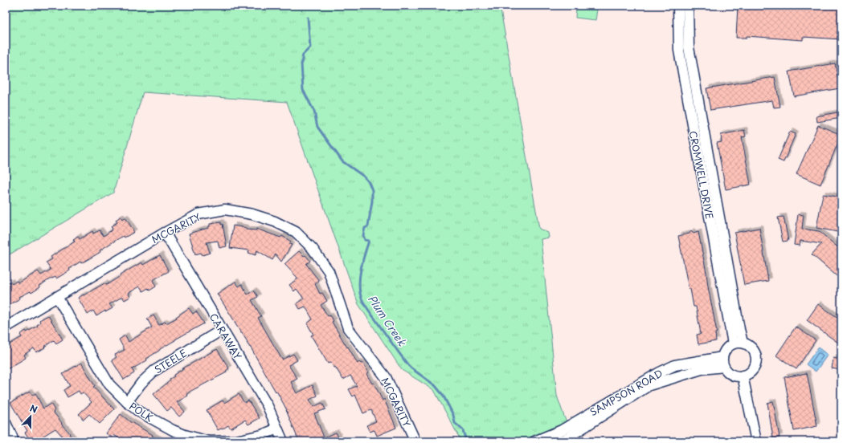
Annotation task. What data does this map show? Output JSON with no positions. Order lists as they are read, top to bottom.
{
  "streets": {
    "street": [
      "CROMWELL DRIVE",
      "MCGARITY",
      "CARAWAY",
      "STEELE",
      "SAMPSON ROAD",
      "POLK"
    ]
  },
  "crossings": [
    ["CROMWELL DRIVE", "SAMPSON ROAD"],
    ["MCGARITY", "CARAWAY"],
    ["MCGARITY", "POLK"],
    ["CARAWAY", "STEELE"],
    ["CARAWAY", "POLK"],
    ["STEELE", "POLK"]
  ],
  "water": ["Plum Creek"],
  "north": "top"
}
